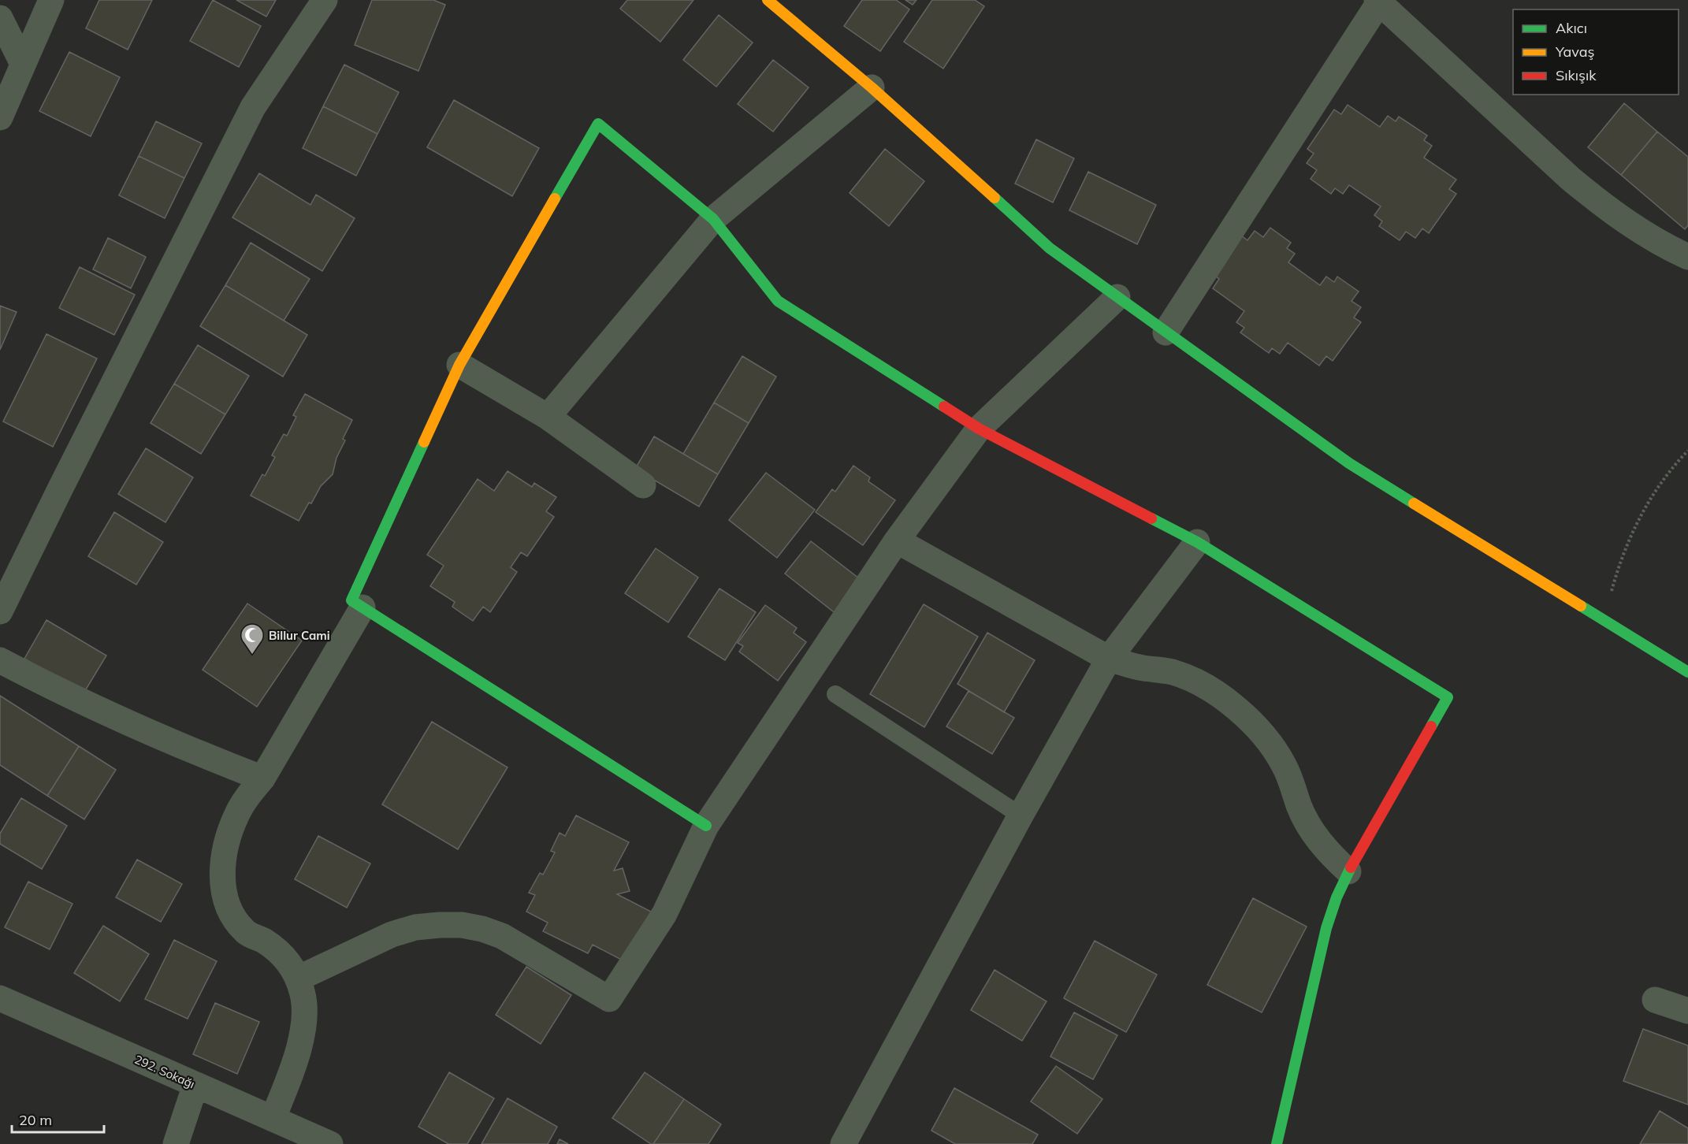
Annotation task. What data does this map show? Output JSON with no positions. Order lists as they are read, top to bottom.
{
  "streets": {
    "street": ["292. Sokağı"]
  },
  "places": {
    "mosque": ["Billur Cami"]
  },
  "legend": ["Akıcı", "Yavaş", "Sıkışık"],
  "scale_bar": "20 m"
}
